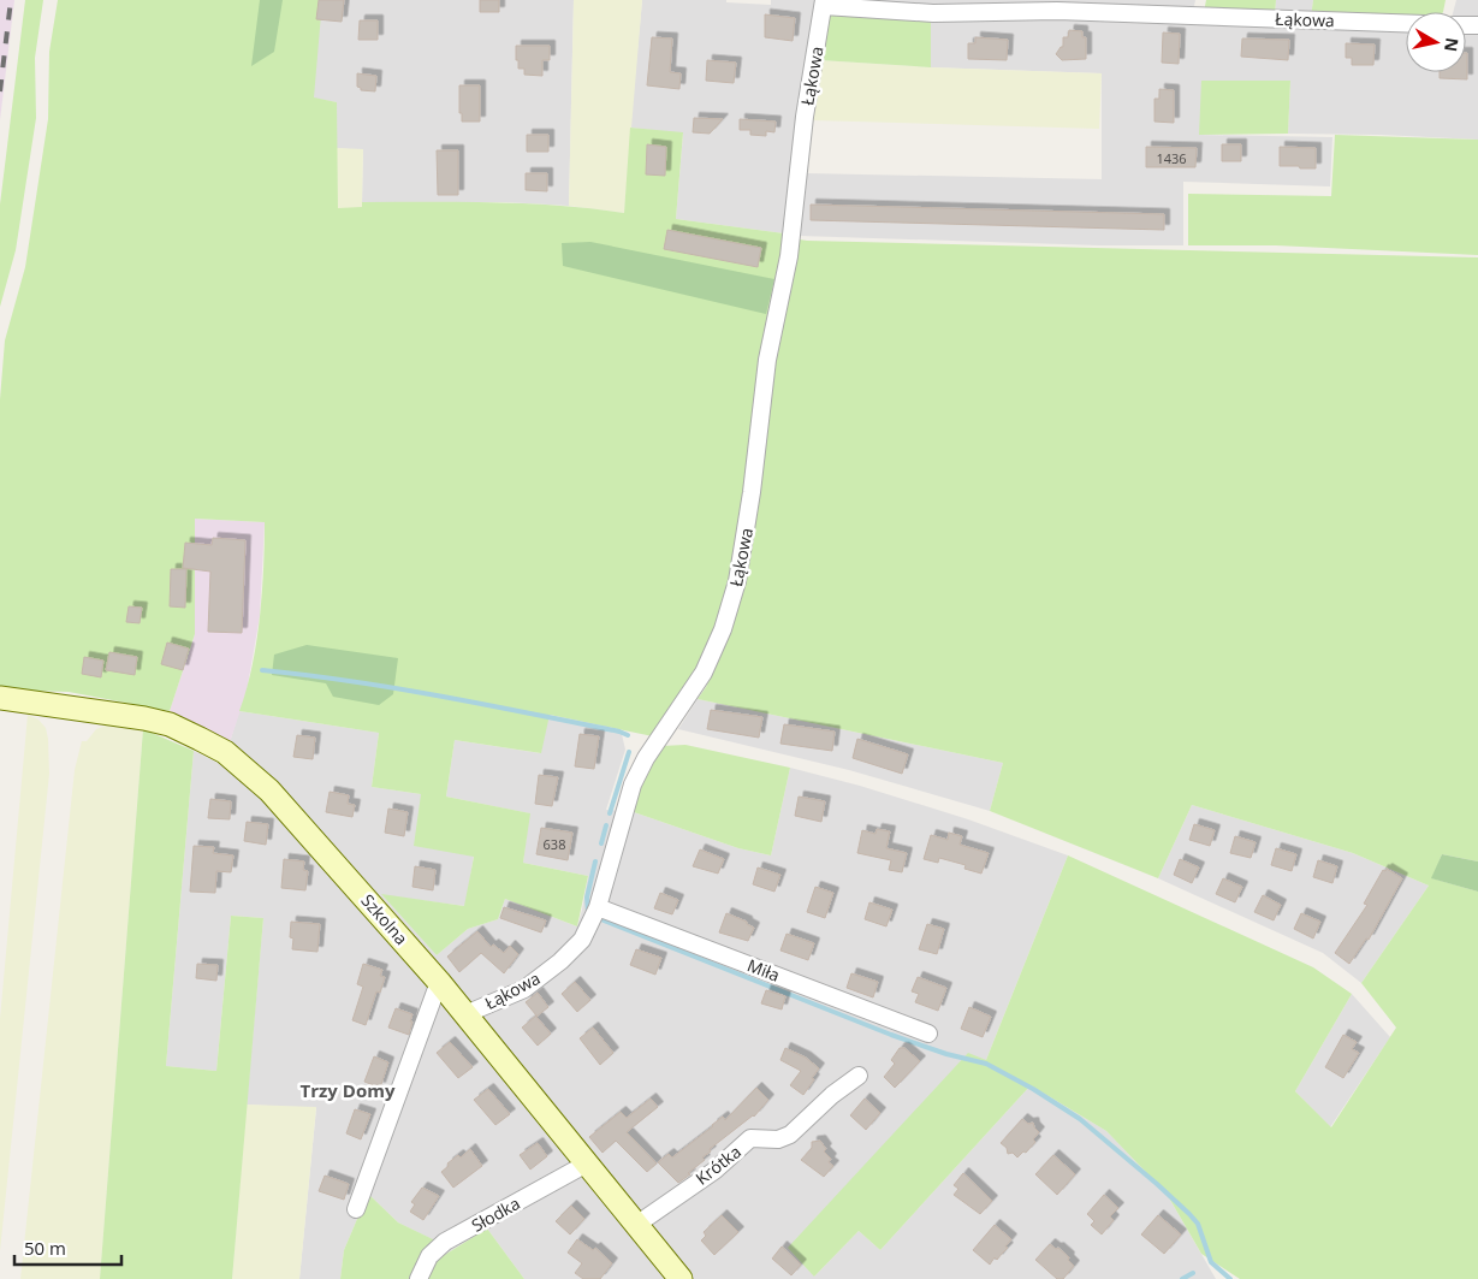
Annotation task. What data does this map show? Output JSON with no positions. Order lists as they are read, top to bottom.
{
  "streets": {
    "street": [
      "Łąkowa",
      "Szkolna",
      "Miła",
      "Krótka",
      "Słodka"
    ]
  },
  "crossings": [
    ["Łąkowa", "Szkolna"],
    ["Łąkowa", "Miła"],
    ["Szkolna", "Krótka"],
    ["Szkolna", "Słodka"]
  ],
  "districts": ["Trzy Domy"],
  "house_numbers": ["1436", "638"],
  "scale_bar": "50 m",
  "north": "right"
}
